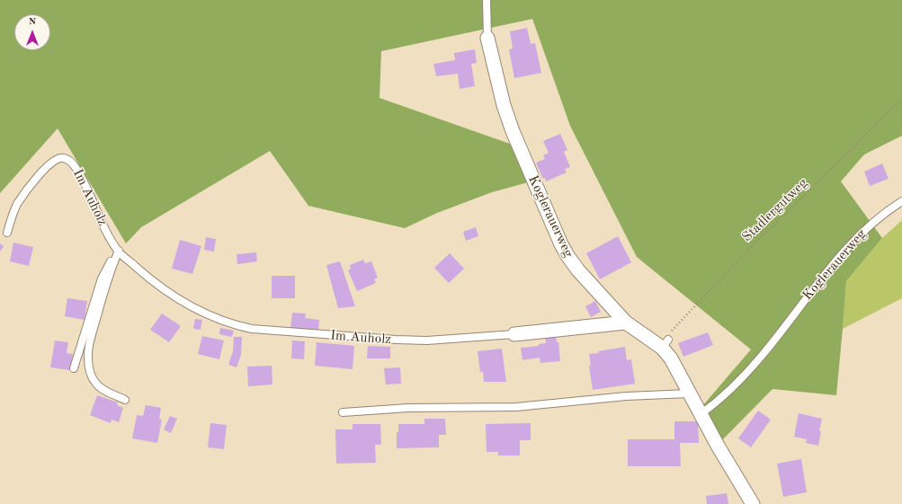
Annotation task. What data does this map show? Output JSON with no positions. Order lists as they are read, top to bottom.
{
  "streets": {
    "street": ["Im Auholz", "Koglerauerweg"],
    "path": ["Stadlergutweg"]
  },
  "crossings": [
    ["Im Auholz", "Koglerauerweg"],
    ["Stadlergutweg", "Koglerauerweg"]
  ],
  "north": "top"
}
